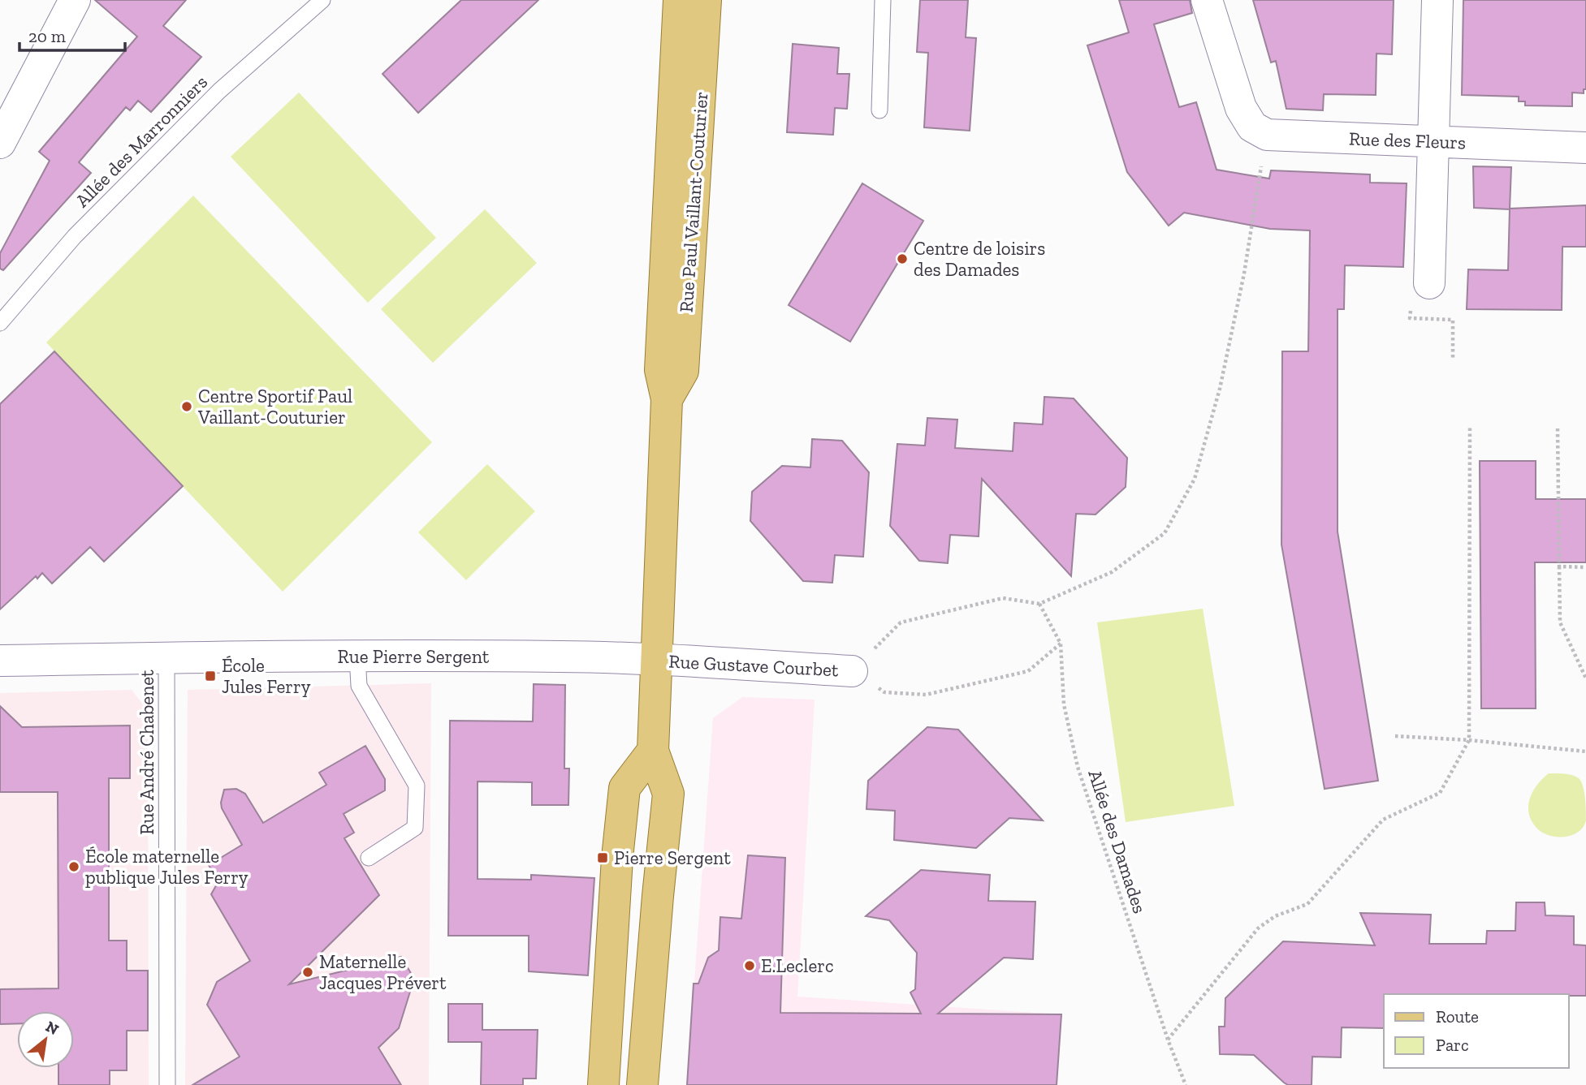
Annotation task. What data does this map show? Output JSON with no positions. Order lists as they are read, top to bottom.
{
  "streets": {
    "main road": ["Rue Paul Vaillant-Couturier"],
    "street": ["Rue des Fleurs", "Rue Pierre Sergent", "Rue Gustave Courbet"],
    "lane": ["Allée des Marronniers", "Rue André Chabenet"],
    "path": ["Allée des Damades"]
  },
  "crossings": [
    ["Rue Paul Vaillant-Couturier", "Rue Pierre Sergent"],
    ["Rue Paul Vaillant-Couturier", "Rue Gustave Courbet"],
    ["Rue Pierre Sergent", "Rue Gustave Courbet"],
    ["Rue Pierre Sergent", "Rue André Chabenet"]
  ],
  "places": {
    "other": [
      "Centre de loisirs des Damades",
      "Centre Sportif Paul Vaillant-Couturier",
      "École maternelle publique Jules Ferry",
      "E.Leclerc",
      "Maternelle Jacques Prévert"
    ],
    "transit": ["École Jules Ferry", "Pierre Sergent"]
  },
  "legend": ["Route", "Parc"],
  "scale_bar": "20 m",
  "north": "top right"
}
